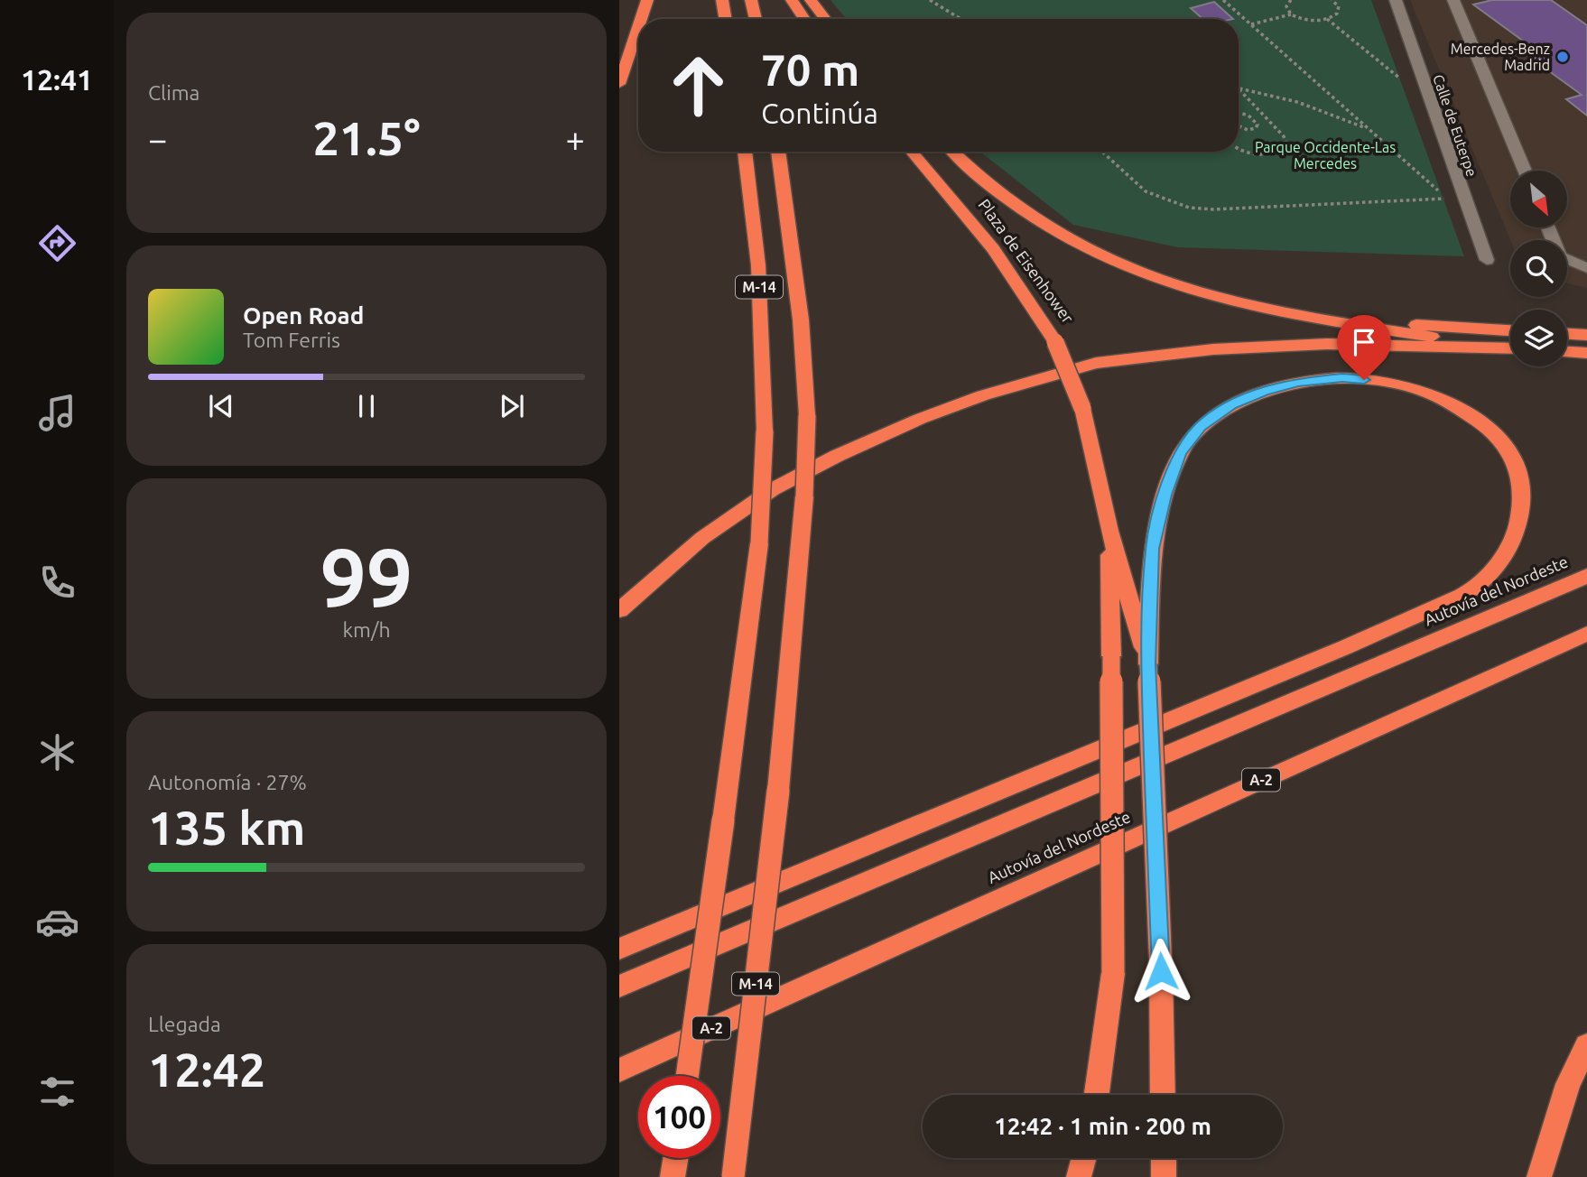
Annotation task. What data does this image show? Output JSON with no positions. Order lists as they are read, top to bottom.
{
  "streets": {
    "highway": [
      "Plaza de Eisenhower",
      "M-14",
      "Autovía del Nordeste",
      "A-2"
    ],
    "street": ["Calle de Euterpe"]
  },
  "parks": ["Parque Occidente-Las Mercedes"],
  "places": ["Mercedes-Benz Madrid"],
  "north": "bottom right",
  "page": {
    "tabs": "12:41",
    "tile": [
      "Clima",
      ["99", "km/h"],
      ["Autonomía · 27%", "135 km"],
      ["Llegada", "12:42"]
    ],
    "turn": ["70 m", "Continúa"],
    "heat": ["−", "21.5°", "+"],
    "song": ["Open Road", "Tom Ferris"],
    "limit": "100",
    "trip": "12:42 · 1 min · 200 m"
  }
}
